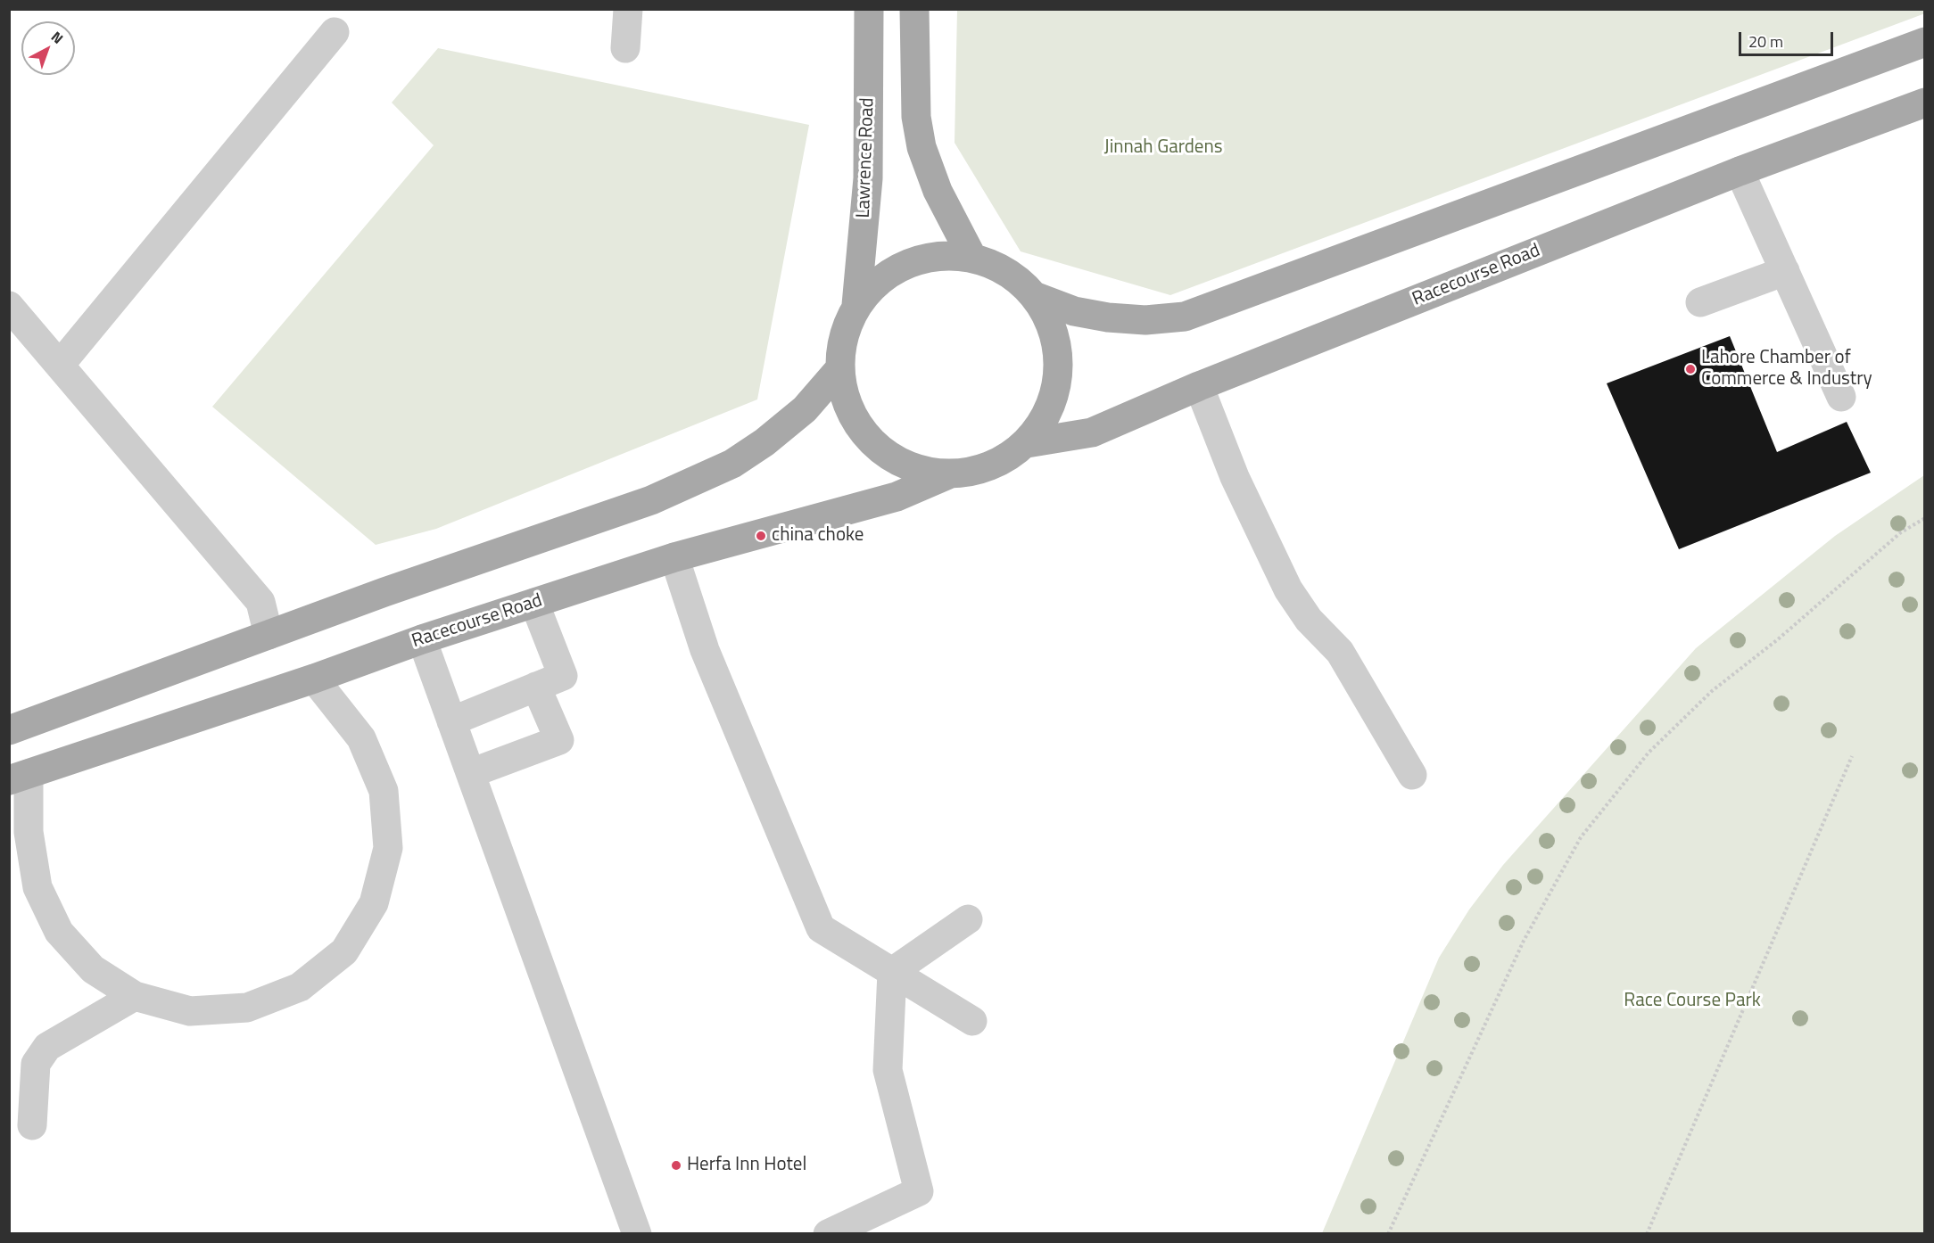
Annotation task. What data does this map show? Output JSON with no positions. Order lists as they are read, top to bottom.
{
  "streets": {
    "main road": ["Lawrence Road", "Racecourse Road"]
  },
  "parks": ["Jinnah Gardens", "Race Course Park"],
  "places": ["Lahore Chamber of Commerce & Industry", "china choke", "Herfa Inn Hotel"],
  "scale_bar": "20 m",
  "north": "top right"
}
